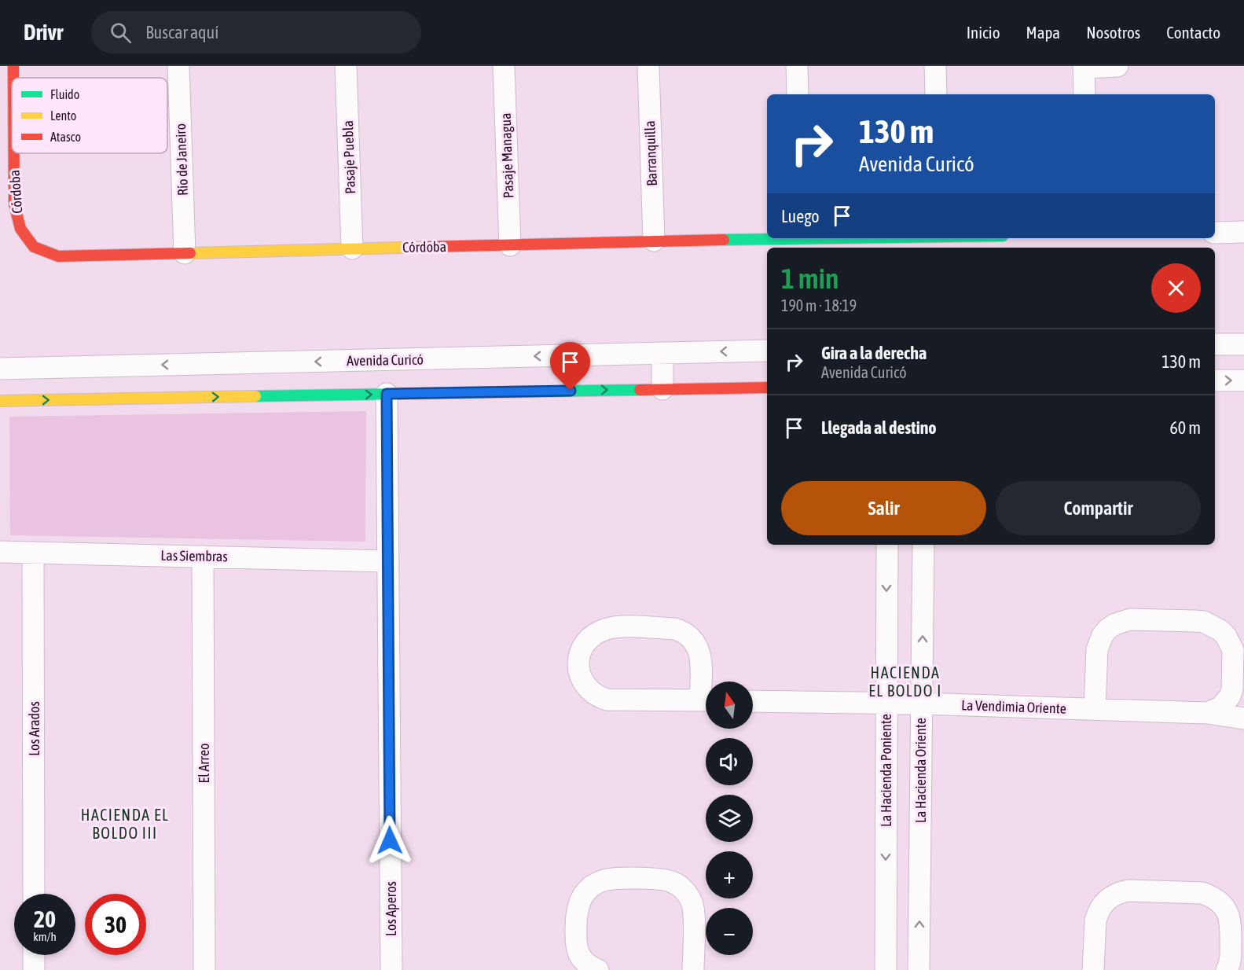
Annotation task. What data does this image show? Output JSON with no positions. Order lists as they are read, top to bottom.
{
  "streets": {
    "street": [
      "Barranquilla",
      "Pasaje Managua",
      "Pasaje Puebla",
      "Río de Janeiro",
      "Córdoba",
      "Avenida Curicó",
      "Las Siembras",
      "La Vendimia Oriente",
      "Los Arados",
      "El Arreo",
      "La Hacienda Poniente",
      "La Hacienda Oriente",
      "Los Aperos"
    ]
  },
  "crossings": [
    ["Barranquilla", "Córdoba"],
    ["Pasaje Managua", "Córdoba"],
    ["Pasaje Puebla", "Córdoba"],
    ["Río de Janeiro", "Córdoba"],
    ["Las Siembras", "Los Arados"],
    ["Las Siembras", "El Arreo"],
    ["Las Siembras", "Los Aperos"],
    ["La Vendimia Oriente", "La Hacienda Poniente"],
    ["La Vendimia Oriente", "La Hacienda Oriente"],
    ["La Hacienda Poniente", "La Hacienda Oriente"]
  ],
  "one_way": ["La Hacienda Poniente", "La Hacienda Oriente"],
  "districts": ["HACIENDA EL BOLDO I", "HACIENDA EL BOLDO III"],
  "legend": ["Fluido", "Lento", "Atasco"],
  "north": "top",
  "page": {
    "header": "Drivr",
    "search": "Buscar aquí",
    "nav": [
      "Inicio",
      "Mapa",
      "Nosotros",
      "Contacto"
    ],
    "turn": ["130 m", "Avenida Curicó"],
    "then": "Luego",
    "heading": ["1 min", "190 m · 18:19"],
    "list": [
      {
        "name": "Gira a la derecha",
        "note": "Avenida Curicó",
        "value": "130 m"
      },
      {
        "name": "Llegada al destino",
        "value": "60 m"
      }
    ],
    "buttons": ["Salir", "Compartir"],
    "map_buttons": ["+", "−"],
    "speed": "20 km/h",
    "limit": "30"
  }
}
